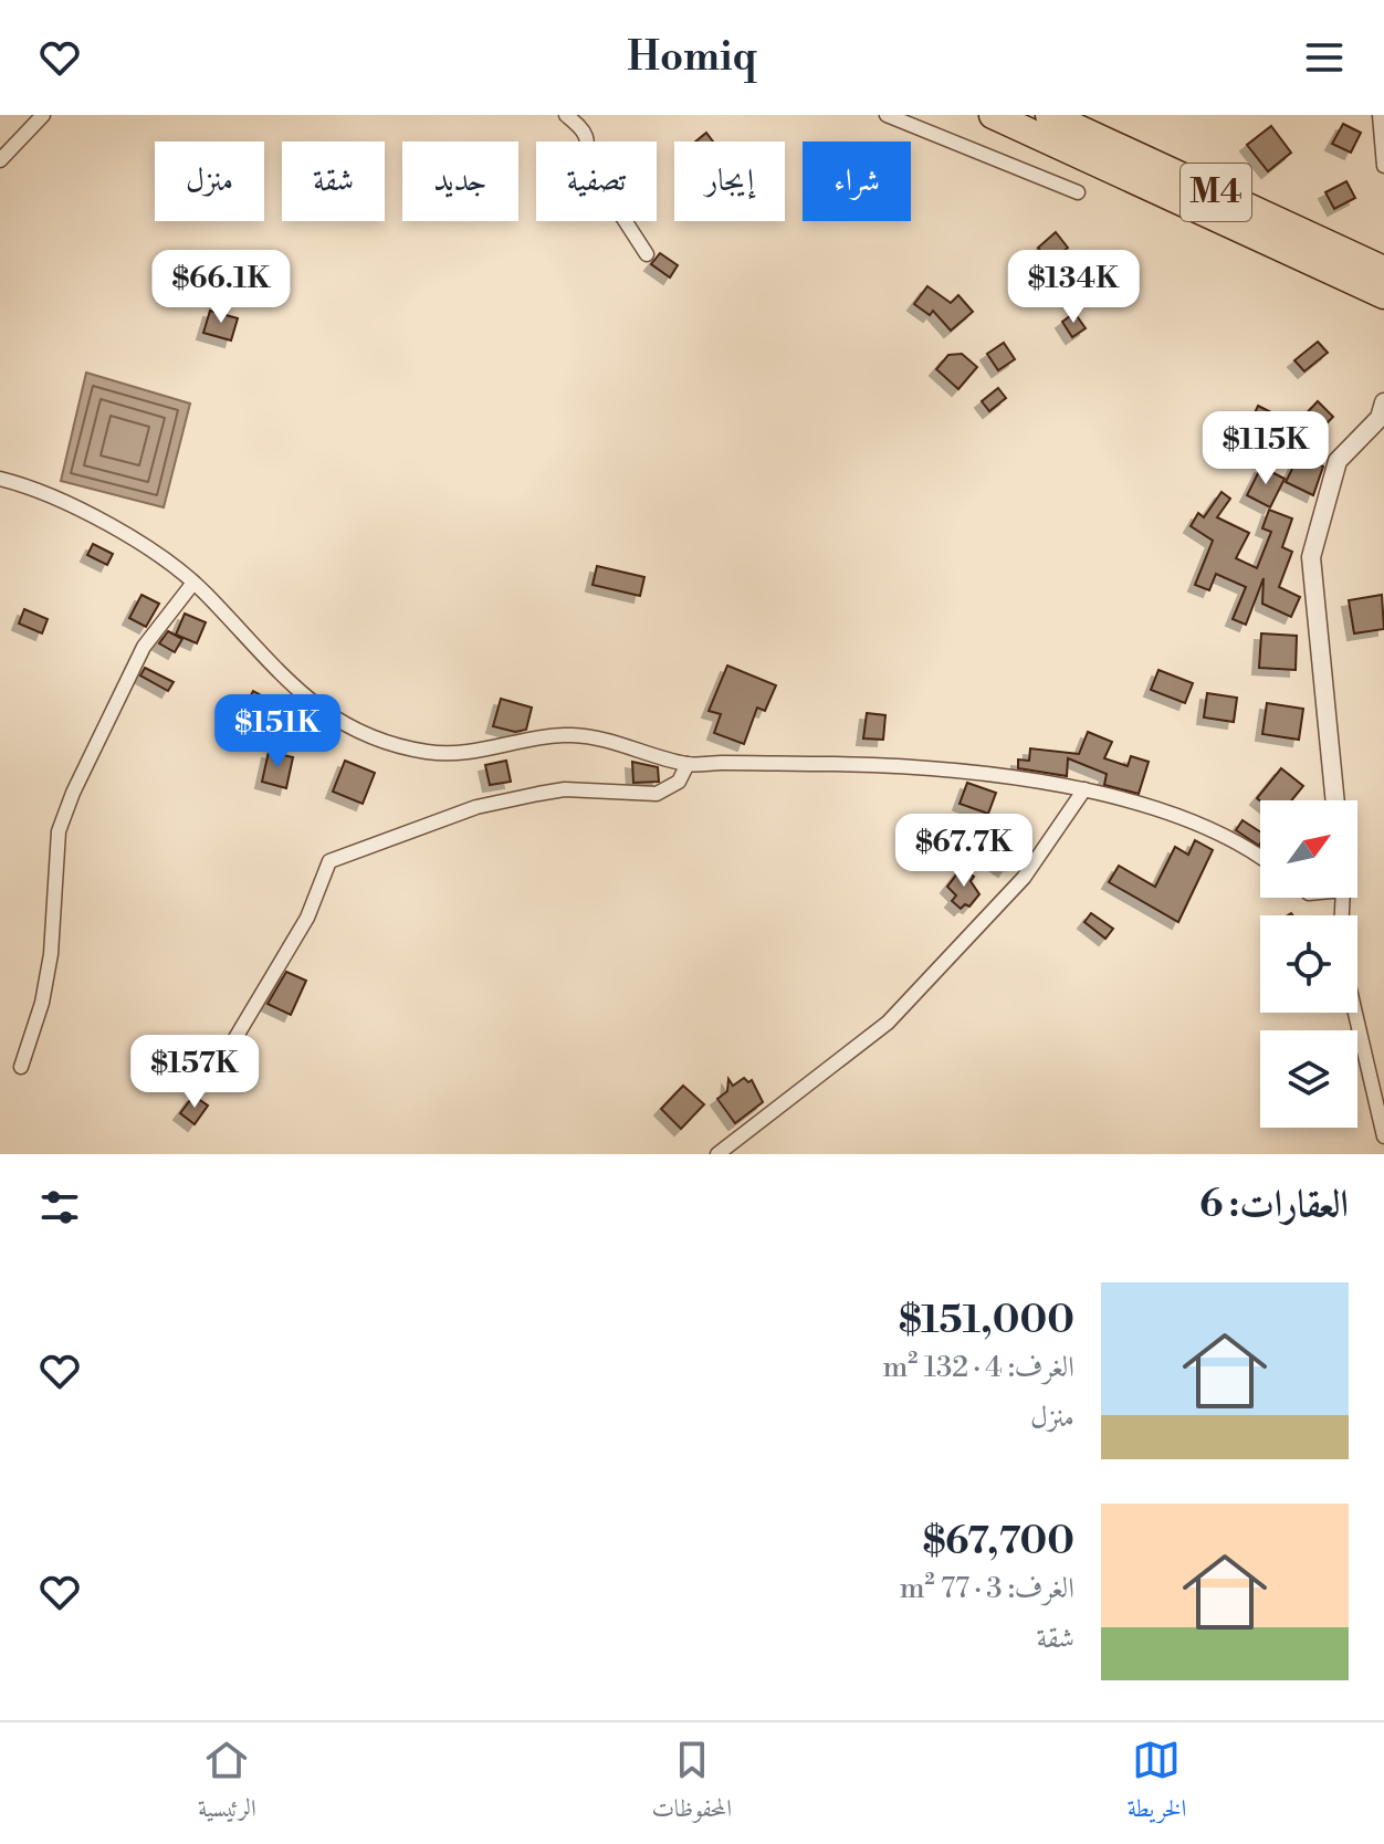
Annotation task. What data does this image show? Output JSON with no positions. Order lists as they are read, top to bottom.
{
  "streets": {
    "highway": ["M4"]
  },
  "north": "top right",
  "page": {
    "header": "Homiq",
    "chip": [
      "شراء",
      "إيجار",
      "تصفية",
      "جديد",
      "شقة",
      "منزل"
    ],
    "price": [
      "$66.1K",
      "$134K",
      "$115K",
      "$151K",
      "$67.7K",
      "$157K"
    ],
    "heading": "العقارات: 6",
    "list": [
      {
        "name": "$151,000",
        "note": "الغرف: 4 · 132 m² · منزل"
      },
      {
        "name": "$67,700",
        "note": "الغرف: 3 · 77 m² · شقة"
      }
    ],
    "tabs": ["الخريطة", "المحفوظات", "الرئيسية"]
  }
}
